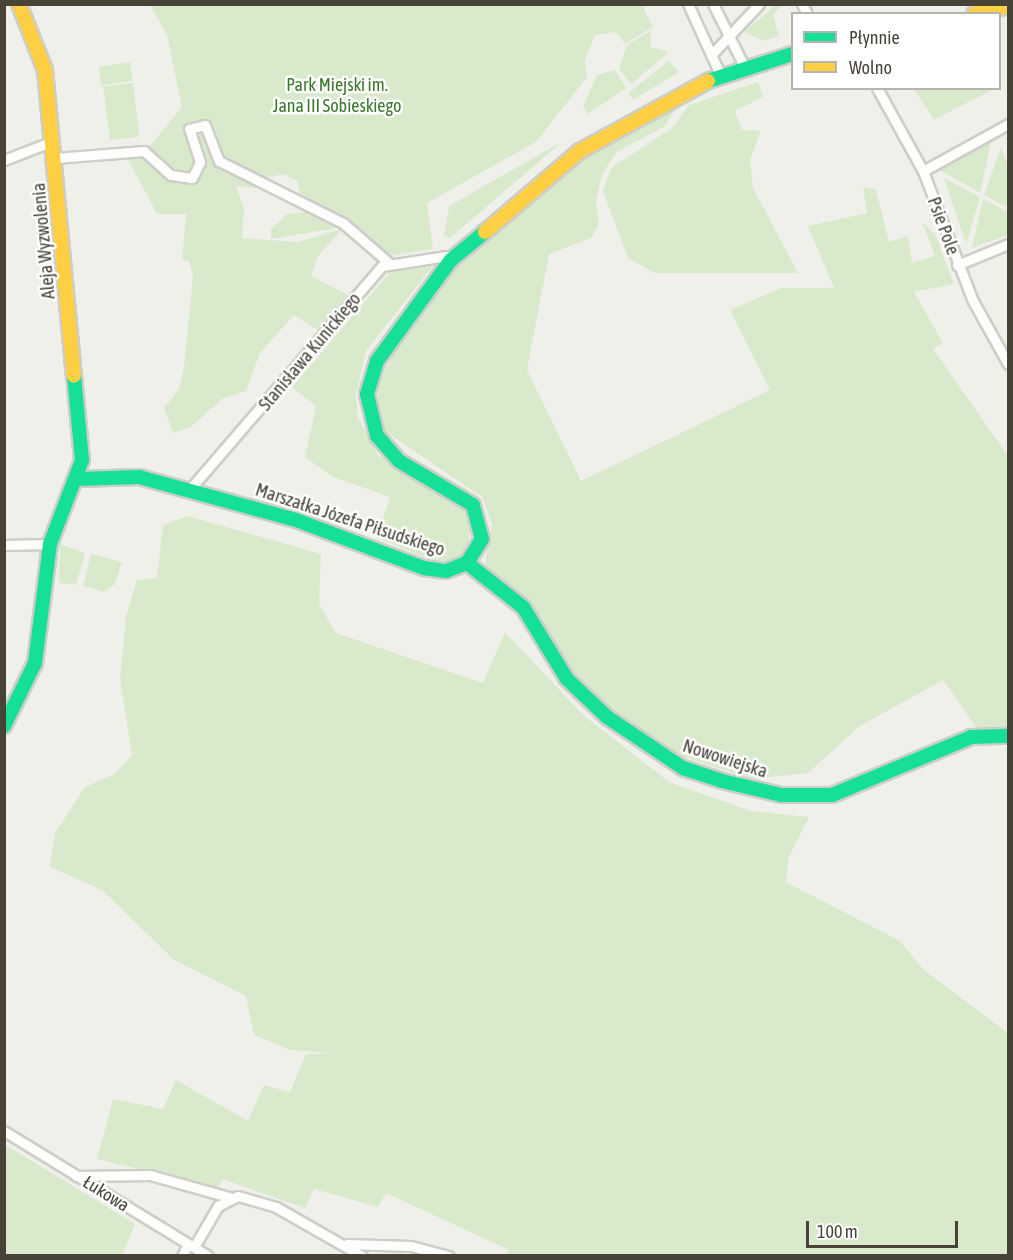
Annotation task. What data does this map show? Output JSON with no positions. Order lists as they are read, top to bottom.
{
  "streets": {
    "street": [
      "Psie Pole",
      "Aleja Wyzwolenia",
      "Stanisława Kunickiego",
      "Marszałka Józefa Piłsudskiego",
      "Nowowiejska",
      "Łukowa"
    ]
  },
  "crossings": [
    ["Aleja Wyzwolenia", "Marszałka Józefa Piłsudskiego"],
    ["Stanisława Kunickiego", "Marszałka Józefa Piłsudskiego"],
    ["Marszałka Józefa Piłsudskiego", "Nowowiejska"]
  ],
  "parks": ["Park Miejski im. Jana III Sobieskiego"],
  "legend": ["Płynnie", "Wolno"],
  "scale_bar": "100 m"
}
